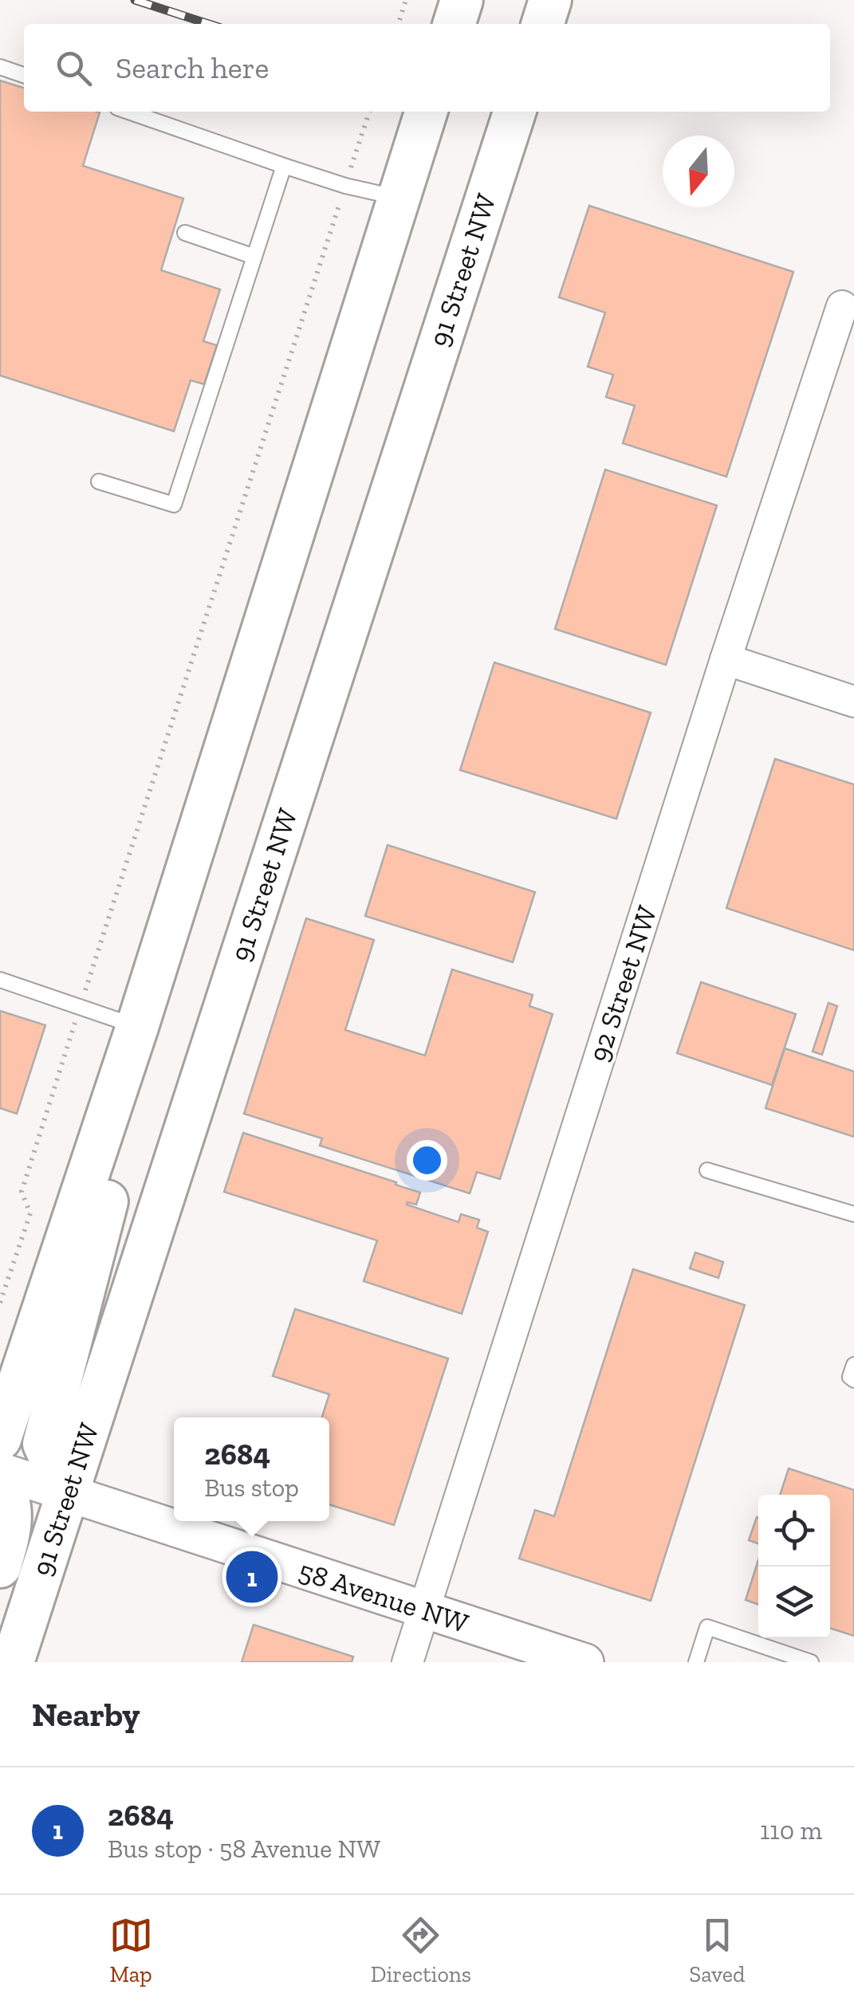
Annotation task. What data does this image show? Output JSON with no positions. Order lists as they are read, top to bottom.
{
  "streets": {
    "main road": ["91 Street NW"],
    "street": ["92 Street NW", "58 Avenue NW"]
  },
  "crossings": [
    ["91 Street NW", "58 Avenue NW"],
    ["92 Street NW", "58 Avenue NW"]
  ],
  "north": "bottom",
  "page": {
    "search": "Search here",
    "popup": ["2684", "Bus stop"],
    "pins": "1",
    "heading": "Nearby",
    "list": [
      {
        "mark": "1",
        "name": "2684",
        "note": "Bus stop · 58 Avenue NW",
        "value": "110 m"
      }
    ],
    "nav": ["Map", "Directions", "Saved"]
  }
}
